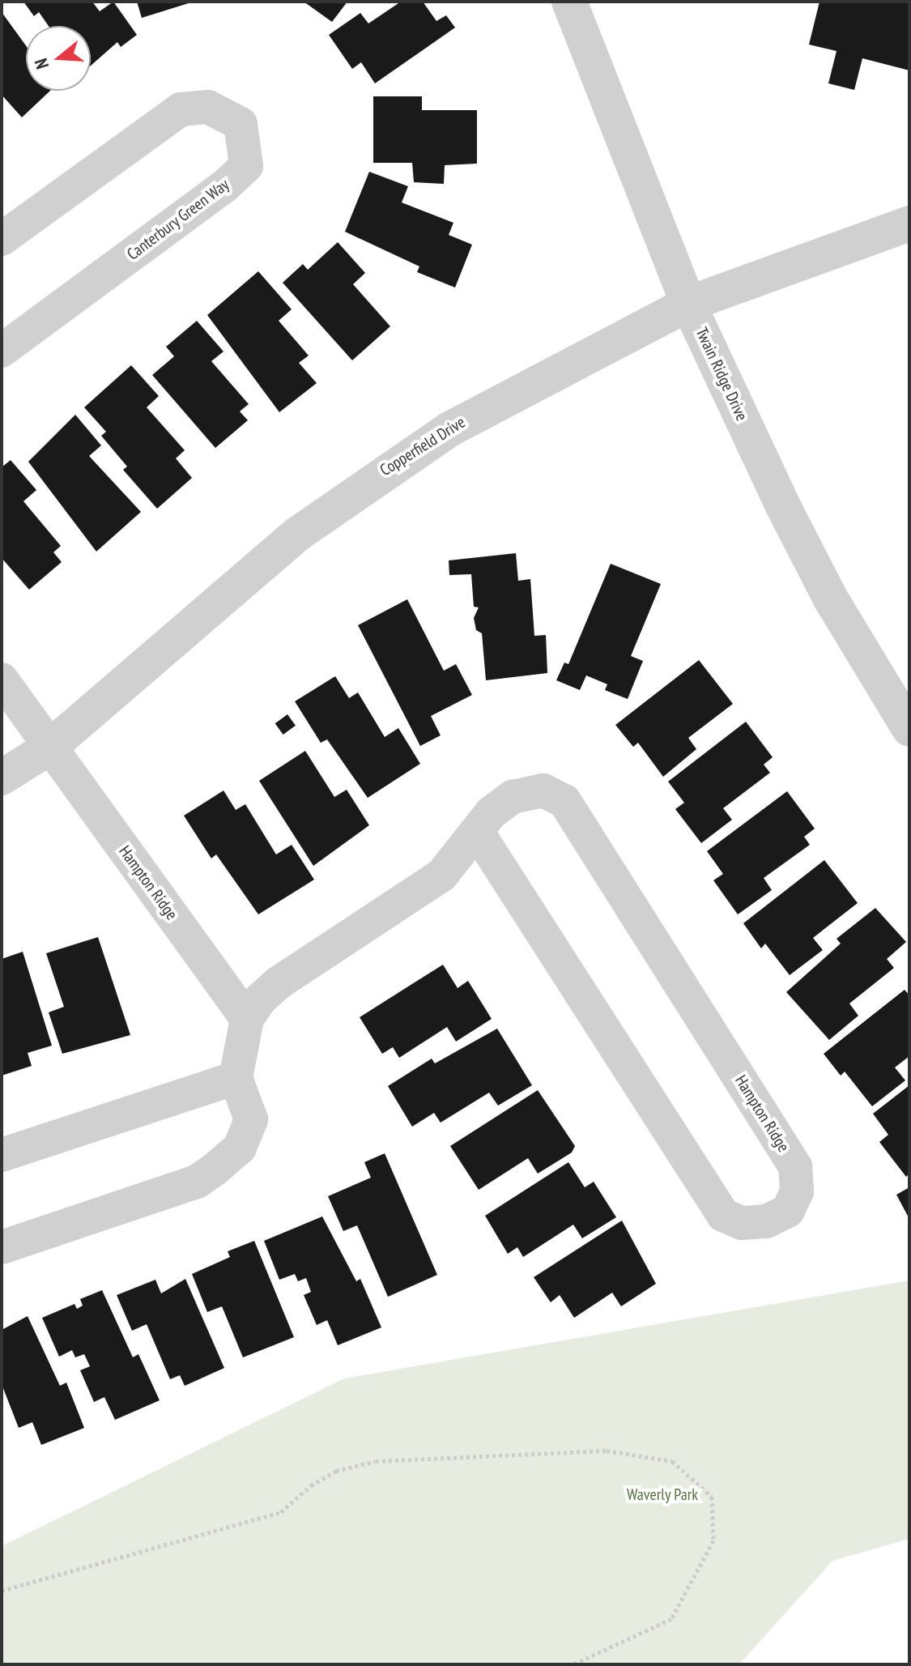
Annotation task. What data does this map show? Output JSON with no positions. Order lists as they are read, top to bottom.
{
  "streets": {
    "street": [
      "Canterbury Green Way",
      "Twain Ridge Drive",
      "Copperfield Drive",
      "Hampton Ridge"
    ]
  },
  "crossings": [
    ["Twain Ridge Drive", "Copperfield Drive"],
    ["Copperfield Drive", "Hampton Ridge"]
  ],
  "parks": ["Waverly Park"],
  "north": "left"
}
